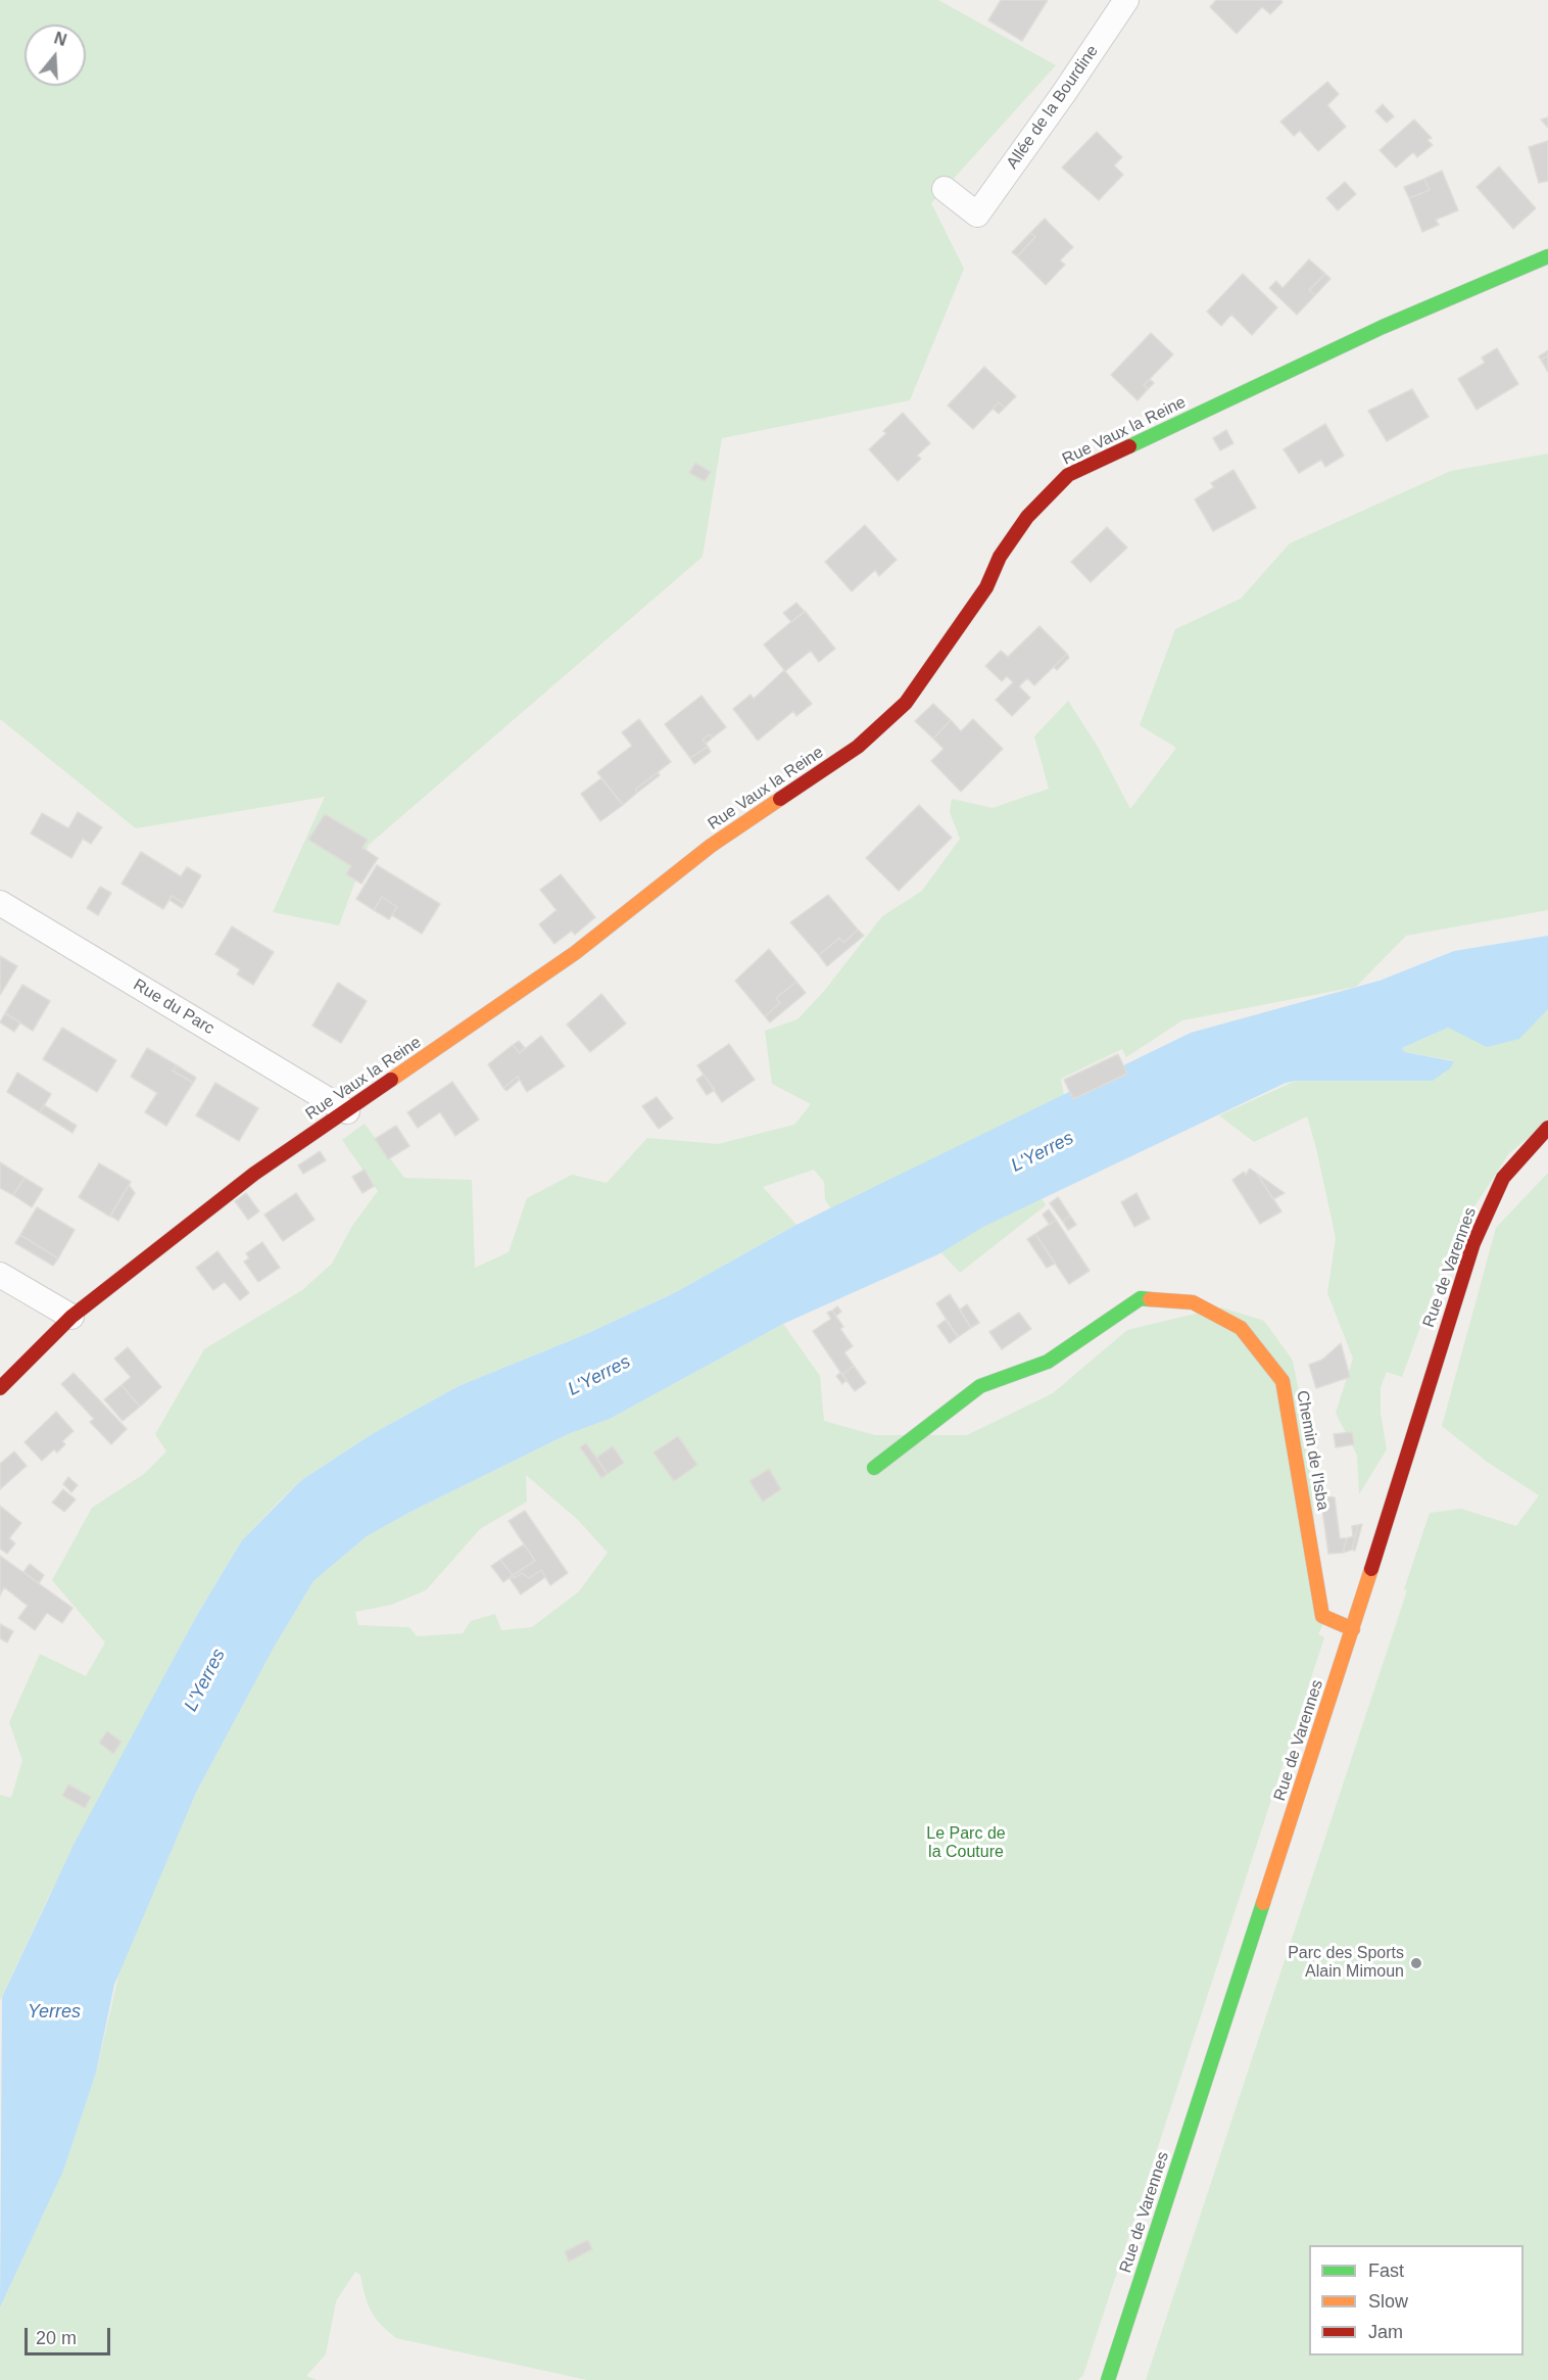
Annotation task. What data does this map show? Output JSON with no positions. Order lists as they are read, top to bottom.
{
  "streets": {
    "street": [
      "Allée de la Bourdine",
      "Rue Vaux la Reine",
      "Rue du Parc",
      "Rue de Varennes",
      "Chemin de l'Isba"
    ]
  },
  "crossings": [
    ["Rue Vaux la Reine", "Rue du Parc"],
    ["Rue de Varennes", "Chemin de l'Isba"]
  ],
  "water": ["L'Yerres", "Yerres"],
  "parks": ["Le Parc de la Couture"],
  "places": ["Parc des Sports Alain Mimoun"],
  "legend": ["Fast", "Slow", "Jam"],
  "scale_bar": "20 m",
  "north": "top"
}
